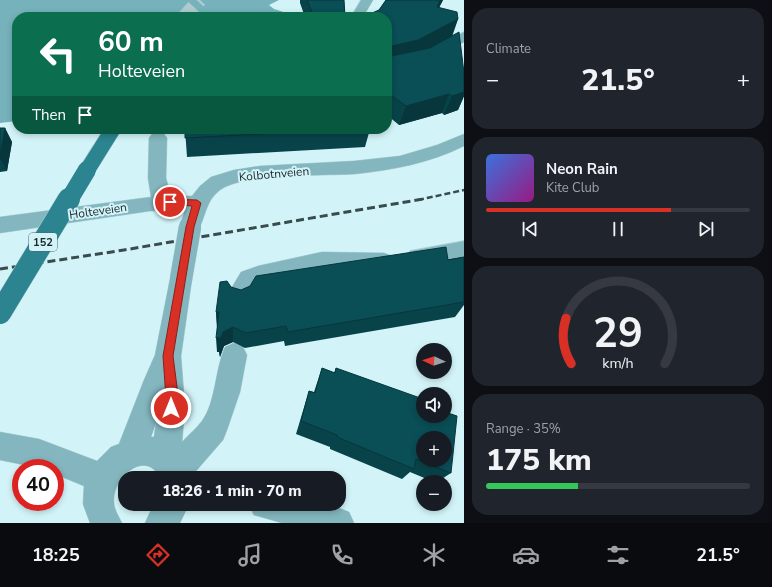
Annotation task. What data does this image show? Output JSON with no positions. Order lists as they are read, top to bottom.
{
  "streets": {
    "main road": ["152"],
    "street": ["Kolbotnveien", "Holteveien"]
  },
  "crossings": [
    ["Kolbotnveien", "Holteveien"]
  ],
  "north": "left",
  "page": {
    "tile": [
      "Climate",
      ["Range · 35%", "175 km"]
    ],
    "turn": ["60 m", "Holteveien"],
    "heat": ["−", "21.5°", "+"],
    "then": "Then",
    "song": ["Neon Rain", "Kite Club"],
    "map_buttons": ["+", "−"],
    "limit": "40",
    "trip": "18:26 · 1 min · 70 m",
    "tabs": ["18:25", "21.5°"],
    "gauge": ["29", "km/h"]
  }
}
